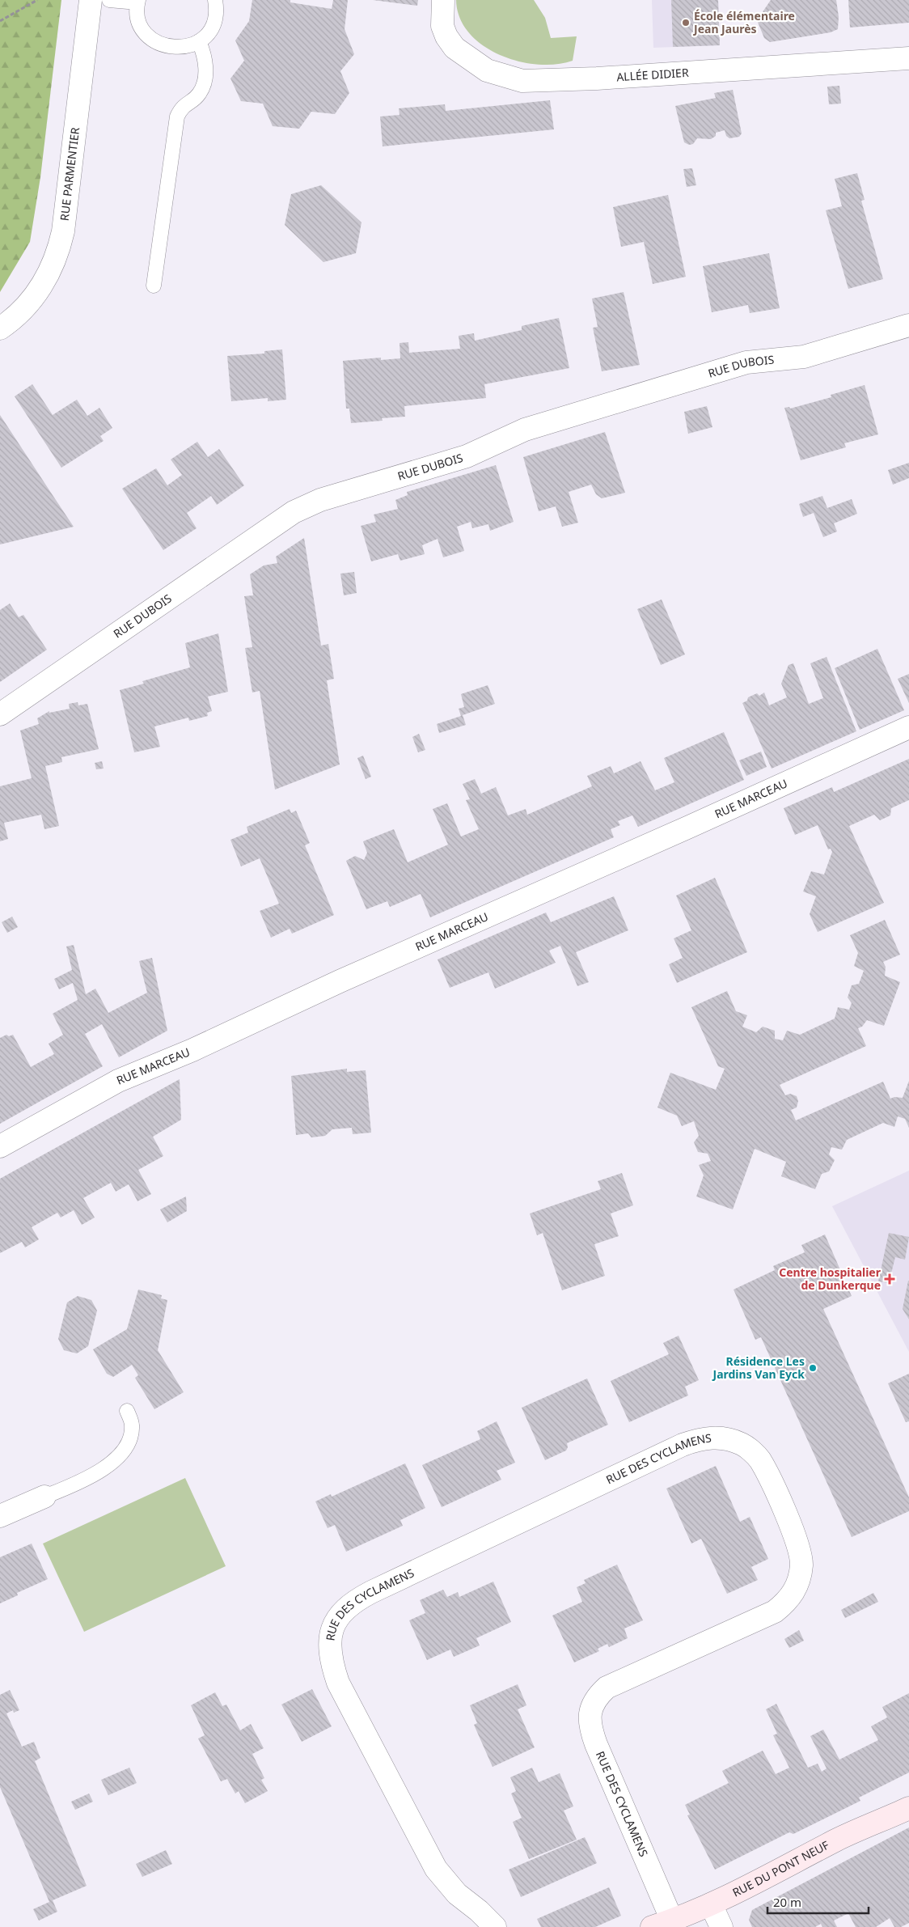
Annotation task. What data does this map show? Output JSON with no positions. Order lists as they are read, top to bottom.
{
  "streets": {
    "street": [
      "ALLÉE DIDIER",
      "RUE PARMENTIER",
      "RUE DUBOIS",
      "RUE MARCEAU",
      "RUE DES CYCLAMENS",
      "RUE DU PONT NEUF"
    ]
  },
  "crossings": [
    ["RUE DES CYCLAMENS", "RUE DU PONT NEUF"]
  ],
  "places": {
    "other": ["École élémentaire Jean Jaurès", "Résidence Les Jardins Van Eyck"],
    "health": ["Centre hospitalier de Dunkerque"]
  },
  "scale_bar": "20 m"
}
